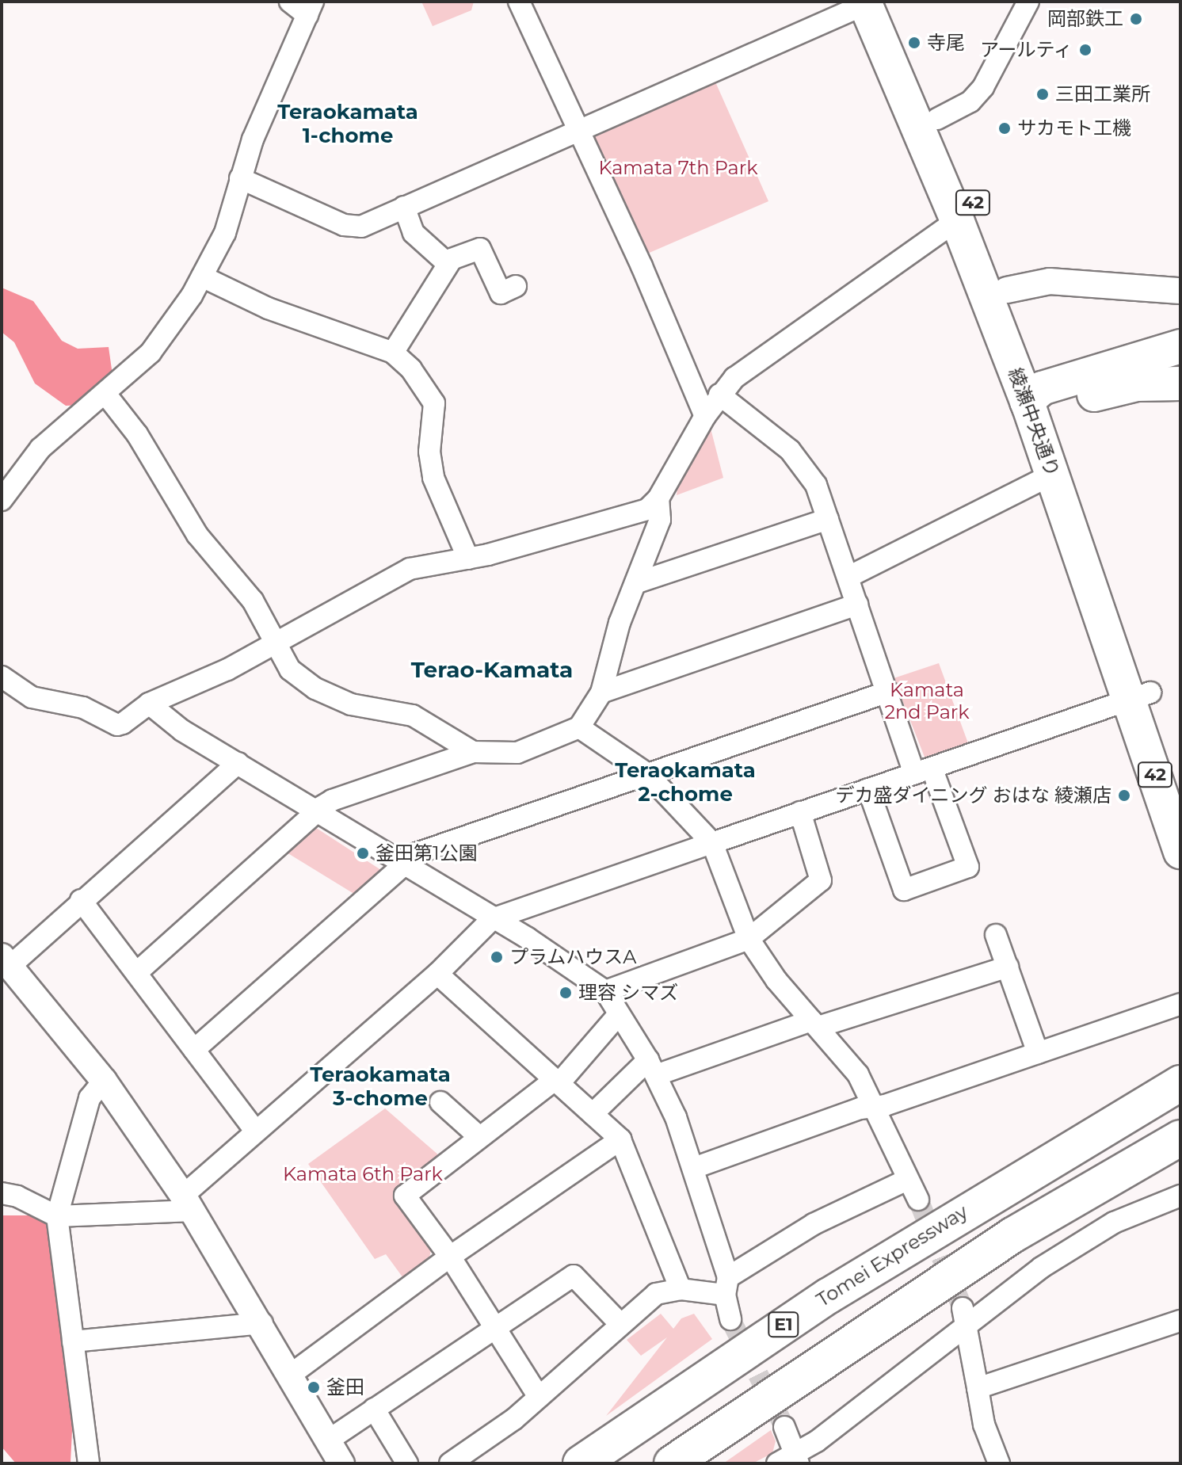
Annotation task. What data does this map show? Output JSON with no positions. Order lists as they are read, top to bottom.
{
  "streets": {
    "highway": ["Tomei Expressway", "E1"],
    "main road": ["42", "綾瀬中央通り"]
  },
  "districts": [
    "Teraokamata 1-chome",
    "Terao-Kamata",
    "Teraokamata 2-chome",
    "Teraokamata 3-chome"
  ],
  "parks": ["Kamata 7th Park", "Kamata 2nd Park", "Kamata 6th Park"],
  "places": [
    "岡部鉄工",
    "寺尾",
    "アールティ",
    "三田工業所",
    "サカモト工機",
    "デカ盛ダイニング おはな 綾瀬店",
    "釜田第1公園",
    "プラムハウスA",
    "理容 シマズ",
    "釜田"
  ]
}
